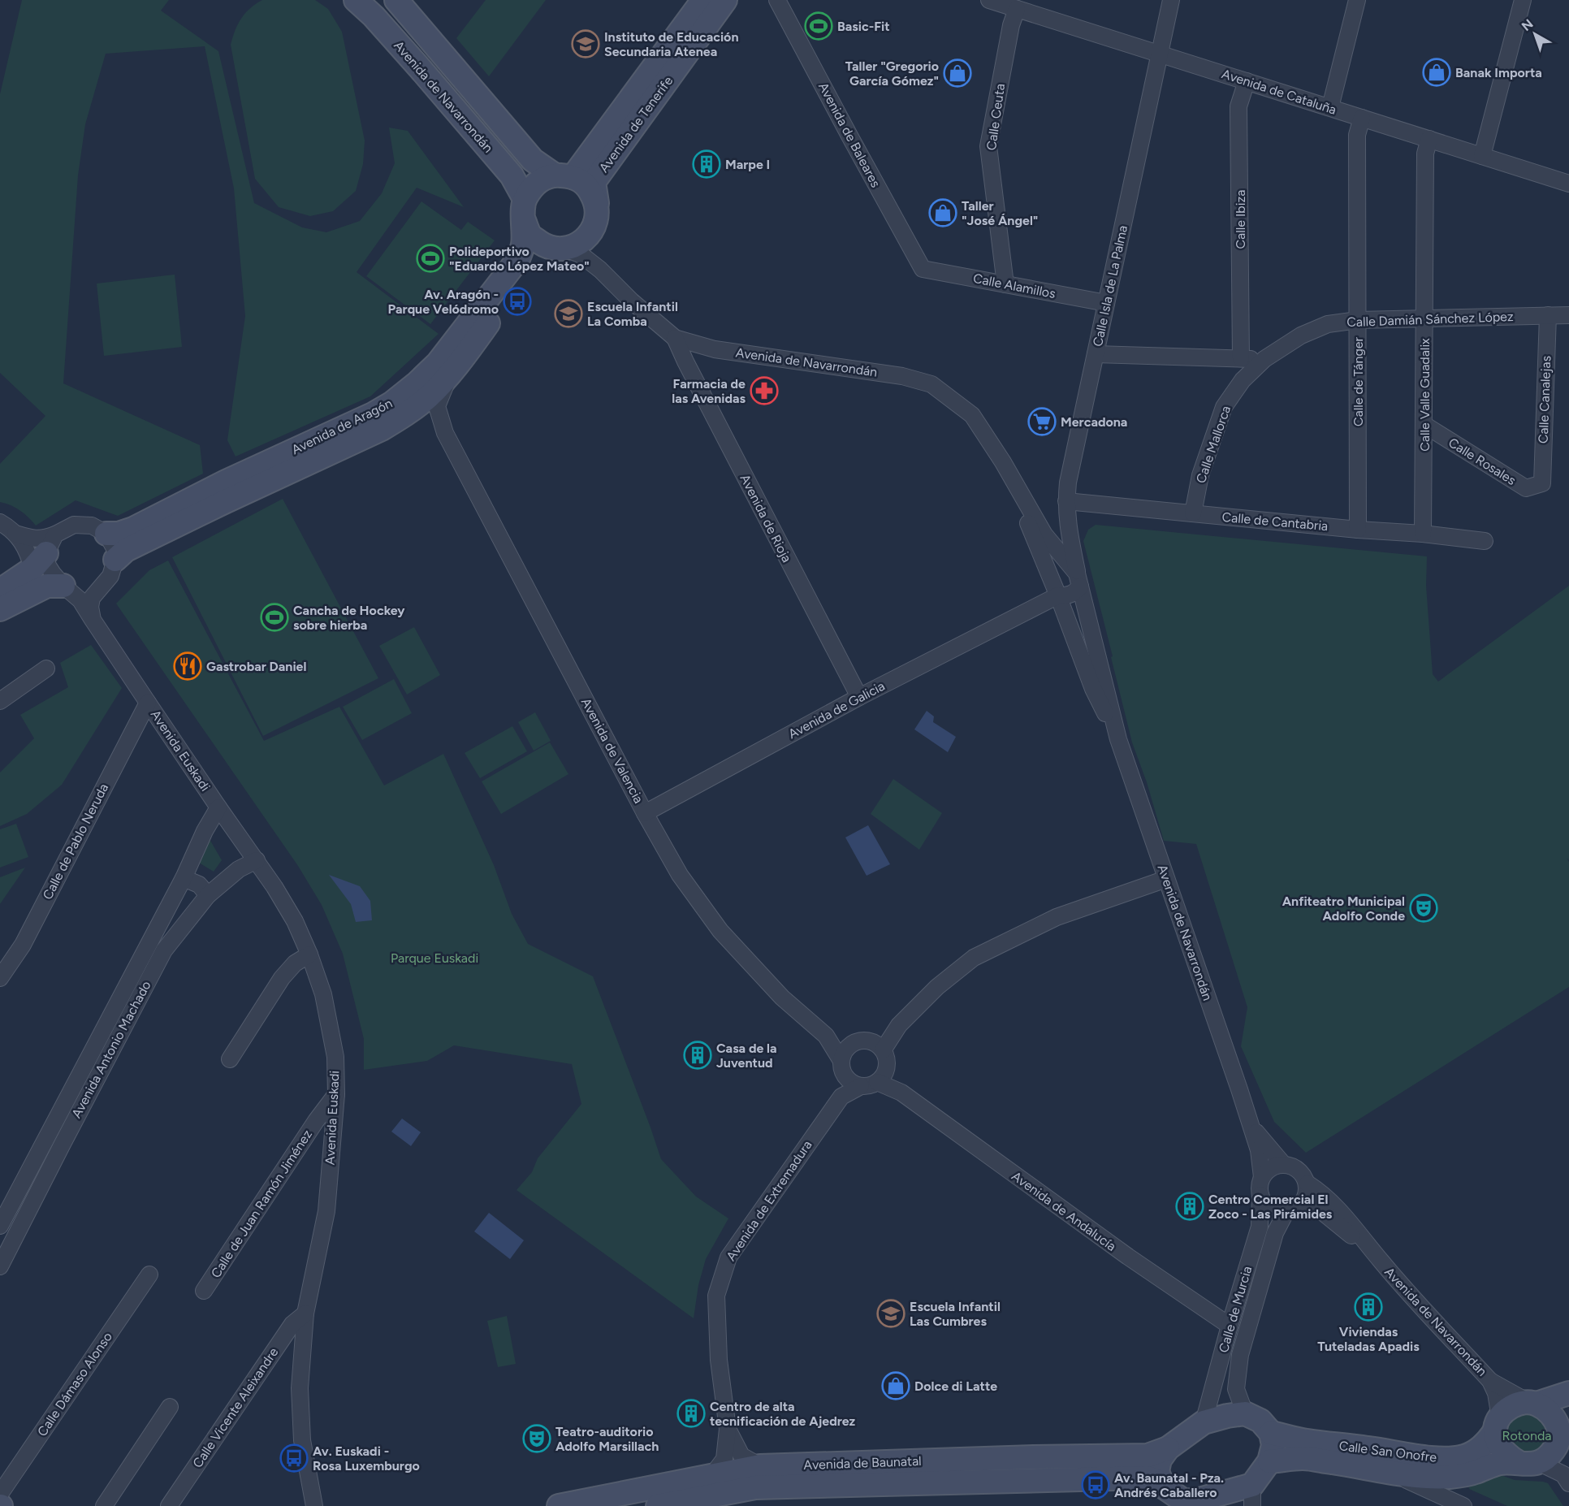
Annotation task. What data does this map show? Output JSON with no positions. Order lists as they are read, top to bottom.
{
  "streets": {
    "main road": [
      "Avenida de Navarrondán",
      "Avenida de Tenerife",
      "Avenida de Aragón",
      "Calle San Onofre",
      "Avenida de Baunatal"
    ],
    "street": [
      "Avenida de Cataluña",
      "Calle Ceuta",
      "Avenida de Baleares",
      "Calle Ibiza",
      "Calle Alamillos",
      "Calle Isla de La Palma",
      "Calle Damián Sánchez López",
      "Calle de Tánger",
      "Calle Valle Guadalix",
      "Calle Canalejas",
      "Calle Mallorca",
      "Calle Rosales",
      "Avenida de Rioja",
      "Calle de Cantabria",
      "Avenida de Galicia",
      "Avenida Euskadi",
      "Avenida de Valencia",
      "Calle de Pablo Neruda",
      "Avenida Antonio Machado",
      "Avenida de Extremadura",
      "Calle de Juan Ramón Jiménez",
      "Avenida de Andalucía",
      "Calle de Murcia",
      "Calle Dámaso Alonso",
      "Calle Vicente Aleixandre"
    ]
  },
  "crossings": [
    ["Avenida de Cataluña", "Calle Ceuta"],
    ["Avenida de Cataluña", "Calle Ibiza"],
    ["Avenida de Cataluña", "Calle Isla de La Palma"],
    ["Avenida de Cataluña", "Calle de Tánger"],
    ["Avenida de Cataluña", "Calle Valle Guadalix"],
    ["Avenida de Navarrondán", "Avenida de Tenerife"],
    ["Avenida de Navarrondán", "Calle Isla de La Palma"],
    ["Avenida de Navarrondán", "Avenida de Aragón"],
    ["Avenida de Navarrondán", "Avenida de Rioja"],
    ["Avenida de Navarrondán", "Avenida de Galicia"],
    ["Avenida de Navarrondán", "Calle de Murcia"],
    ["Avenida de Navarrondán", "Calle San Onofre"],
    ["Calle Ceuta", "Calle Alamillos"],
    ["Avenida de Tenerife", "Avenida de Aragón"],
    ["Avenida de Baleares", "Calle Alamillos"],
    ["Calle Alamillos", "Calle Isla de La Palma"],
    ["Calle Isla de La Palma", "Calle de Cantabria"],
    ["Calle Isla de La Palma", "Avenida de Galicia"],
    ["Calle Damián Sánchez López", "Calle de Tánger"],
    ["Calle Damián Sánchez López", "Calle Valle Guadalix"],
    ["Calle Damián Sánchez López", "Calle Canalejas"],
    ["Calle Damián Sánchez López", "Calle Mallorca"],
    ["Calle de Tánger", "Calle de Cantabria"],
    ["Calle Valle Guadalix", "Calle Rosales"],
    ["Calle Valle Guadalix", "Calle de Cantabria"],
    ["Calle Canalejas", "Calle Rosales"],
    ["Avenida de Aragón", "Avenida Euskadi"],
    ["Calle Mallorca", "Calle de Cantabria"],
    ["Avenida de Rioja", "Avenida de Galicia"],
    ["Avenida de Galicia", "Avenida de Valencia"],
    ["Avenida Euskadi", "Calle de Pablo Neruda"],
    ["Avenida Euskadi", "Avenida Antonio Machado"],
    ["Avenida Euskadi", "Calle de Juan Ramón Jiménez"],
    ["Avenida Euskadi", "Calle Vicente Aleixandre"],
    ["Avenida de Valencia", "Avenida de Extremadura"],
    ["Avenida de Valencia", "Avenida de Andalucía"],
    ["Avenida de Extremadura", "Avenida de Andalucía"],
    ["Avenida de Extremadura", "Avenida de Baunatal"],
    ["Avenida de Andalucía", "Calle de Murcia"],
    ["Calle de Murcia", "Calle San Onofre"],
    ["Calle de Murcia", "Avenida de Baunatal"],
    ["Calle San Onofre", "Avenida de Baunatal"]
  ],
  "parks": ["Parque Euskadi", "Rotonda"],
  "places": {
    "sports": ["Basic-Fit", "Polideportivo \"Eduardo López Mateo\"", "Cancha de Hockey sobre hierba"],
    "school or university": ["Instituto de Educación Secundaria Atenea", "Escuela Infantil La Comba", "Escuela Infantil Las Cumbres"],
    "shop": [
      "Banak Importa",
      "Taller \"Gregorio García Gómez\"",
      "Taller \"José Ángel\"",
      "Dolce di Latte"
    ],
    "building": [
      "Marpe I",
      "Casa de la Juventud",
      "Centro Comercial El Zoco - Las Pirámides",
      "Viviendas Tuteladas Apadis",
      "Centro de alta tecnificación de Ajedrez"
    ],
    "bus stop": ["Av. Aragón - Parque Velódromo", "Av. Euskadi - Rosa Luxemburgo", "Av. Baunatal - Pza. Andrés Caballero"],
    "pharmacy": ["Farmacia de las Avenidas"],
    "supermarket": ["Mercadona"],
    "restaurant": ["Gastrobar Daniel"],
    "theatre": ["Anfiteatro Municipal Adolfo Conde", "Teatro-auditorio Adolfo Marsillach"]
  },
  "north": "top left"
}
